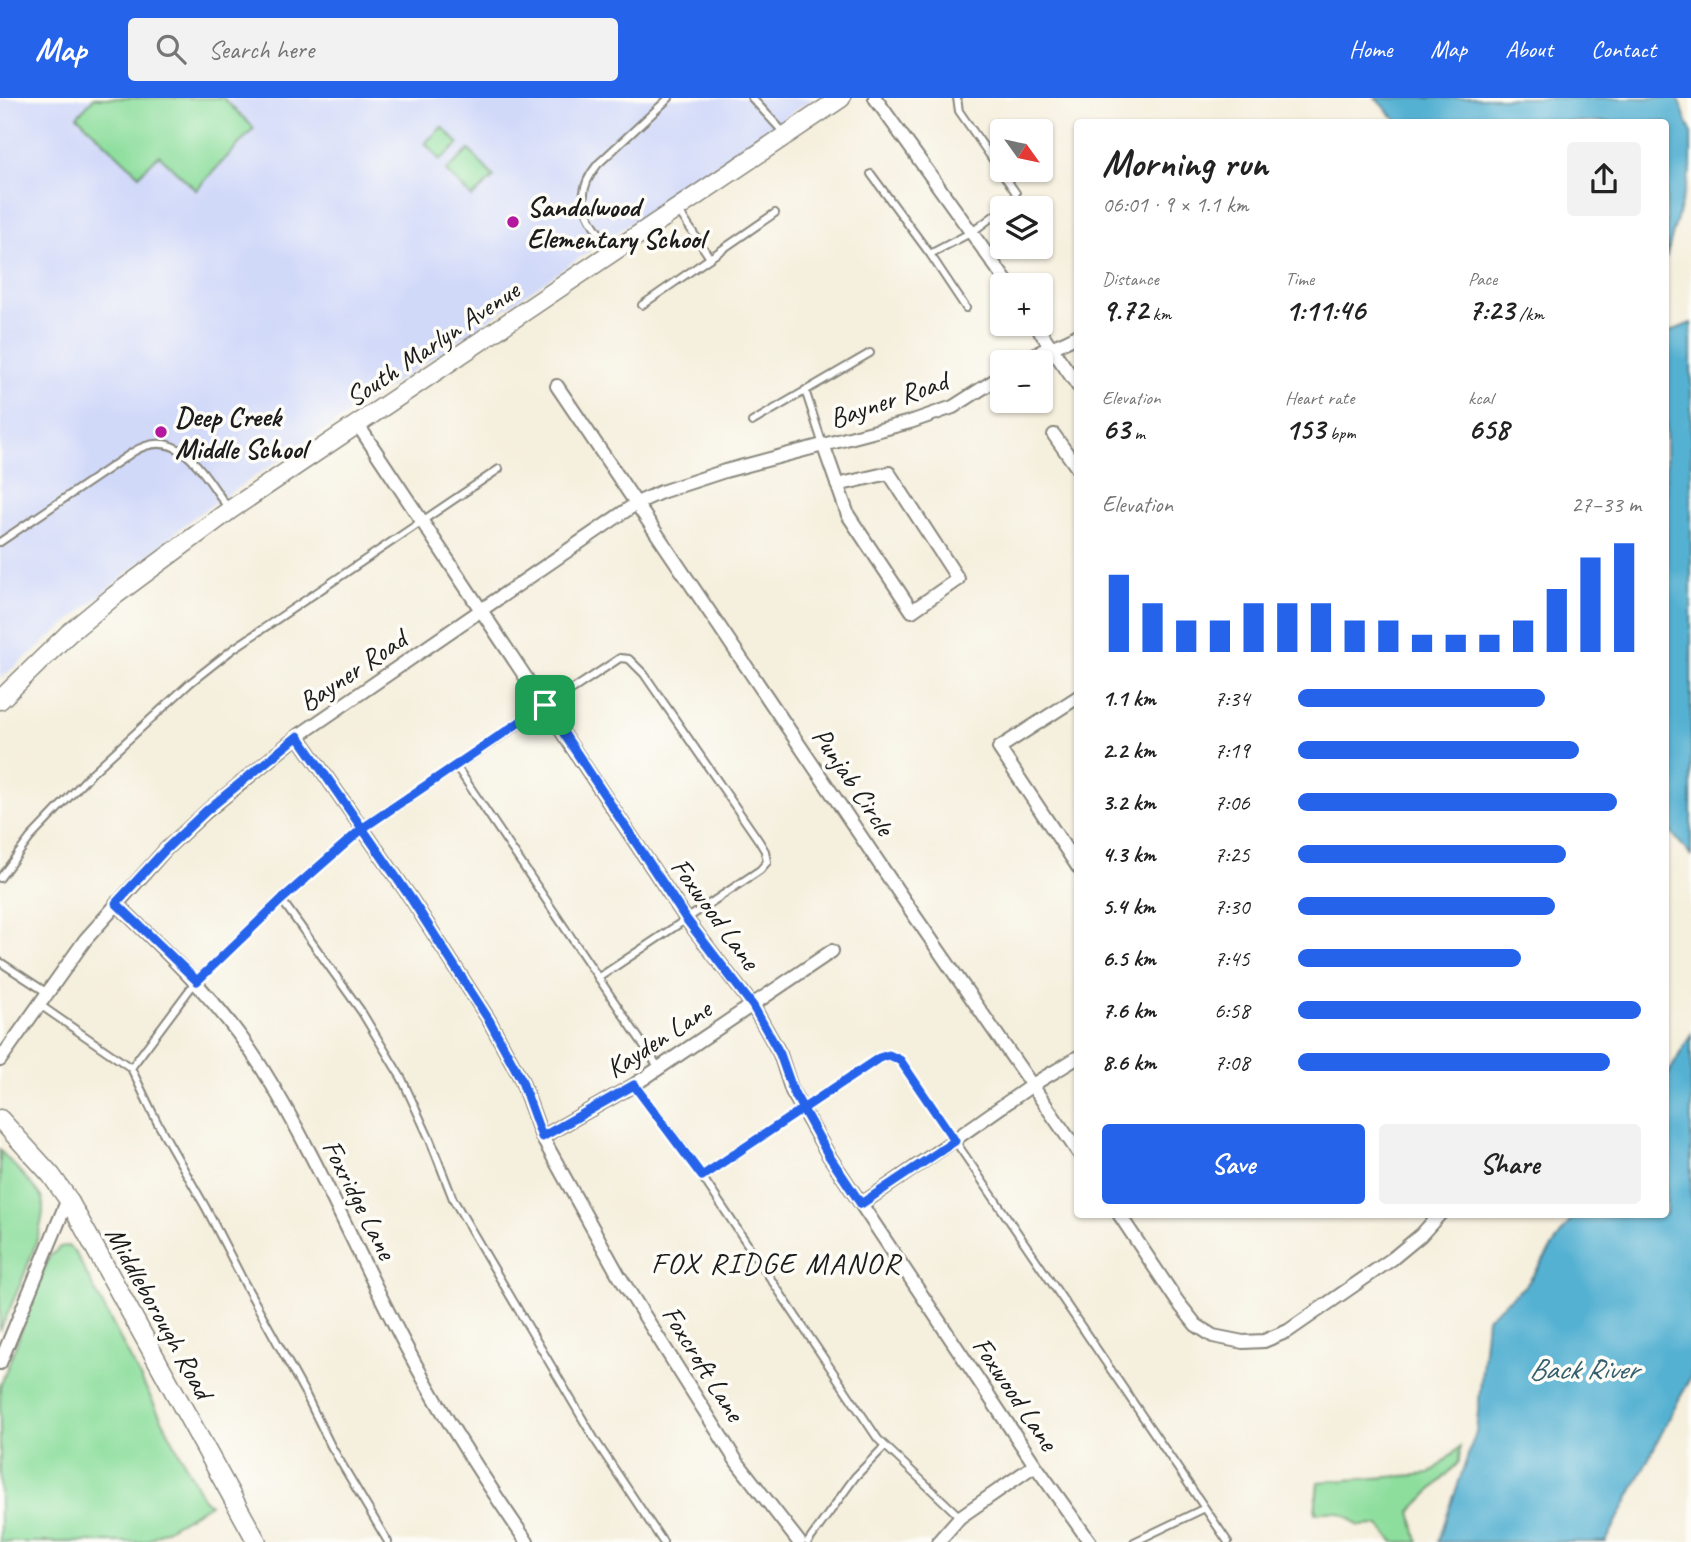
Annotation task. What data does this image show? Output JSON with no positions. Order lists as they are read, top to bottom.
{
  "streets": {
    "street": [
      "South Marlyn Avenue",
      "Bayner Road",
      "Punjab Circle",
      "Foxwood Lane",
      "Kayden Lane",
      "Foxridge Lane",
      "Middleborough Road",
      "Foxcroft Lane"
    ]
  },
  "crossings": [
    ["South Marlyn Avenue", "Foxwood Lane"],
    ["Bayner Road", "Punjab Circle"],
    ["Bayner Road", "Foxwood Lane"],
    ["Bayner Road", "Foxridge Lane"],
    ["Bayner Road", "Foxcroft Lane"],
    ["Foxwood Lane", "Kayden Lane"],
    ["Kayden Lane", "Foxcroft Lane"]
  ],
  "districts": ["FOX RIDGE MANOR"],
  "water": ["Back River"],
  "places": ["Sandalwood Elementary School", "Deep Creek Middle School"],
  "north": "bottom right",
  "page": {
    "header": "Map",
    "search": "Search here",
    "nav": [
      "Home",
      "Map",
      "About",
      "Contact"
    ],
    "map_buttons": ["+", "−"],
    "heading": ["Morning run", "06:01 · 9 × 1.1 km"],
    "stats": [
      ["Distance", "9.72 km"],
      ["Time", "1:11:46"],
      ["Pace", "7:23 /km"],
      ["Elevation", "63 m"],
      ["Heart rate", "153 bpm"],
      ["kcal", "658"]
    ],
    "chart": ["Elevation", "27–33 m"],
    "list": [
      {
        "name": "1.1 km",
        "note": "7:34"
      },
      {
        "name": "2.2 km",
        "note": "7:19"
      },
      {
        "name": "3.2 km",
        "note": "7:06"
      },
      {
        "name": "4.3 km",
        "note": "7:25"
      },
      {
        "name": "5.4 km",
        "note": "7:30"
      },
      {
        "name": "6.5 km",
        "note": "7:45"
      },
      {
        "name": "7.6 km",
        "note": "6:58"
      },
      {
        "name": "8.6 km",
        "note": "7:08"
      }
    ],
    "buttons": ["Save", "Share"]
  }
}
